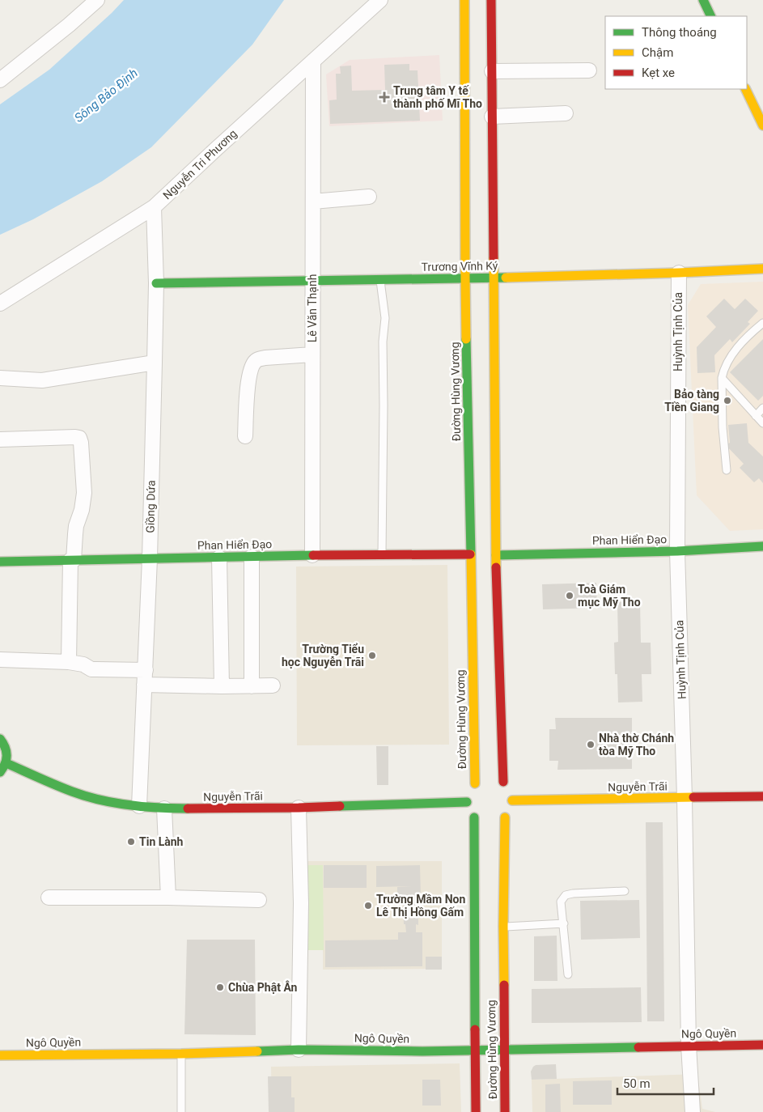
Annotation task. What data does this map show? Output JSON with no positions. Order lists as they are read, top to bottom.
{
  "streets": {
    "main road": [
      "Trương Vĩnh Ký",
      "Đường Hùng Vương",
      "Phan Hiển Đạo",
      "Nguyễn Trãi",
      "Ngô Quyền"
    ],
    "street": [
      "Nguyễn Tri Phương",
      "Lê Văn Thạnh",
      "Huỳnh Tịnh Của",
      "Giồng Dứa"
    ]
  },
  "crossings": [
    ["Nguyễn Tri Phương", "Lê Văn Thạnh"],
    ["Nguyễn Tri Phương", "Giồng Dứa"],
    ["Trương Vĩnh Ký", "Lê Văn Thạnh"],
    ["Trương Vĩnh Ký", "Huỳnh Tịnh Của"],
    ["Trương Vĩnh Ký", "Đường Hùng Vương"],
    ["Trương Vĩnh Ký", "Giồng Dứa"],
    ["Lê Văn Thạnh", "Phan Hiển Đạo"],
    ["Huỳnh Tịnh Của", "Phan Hiển Đạo"],
    ["Huỳnh Tịnh Của", "Nguyễn Trãi"],
    ["Huỳnh Tịnh Của", "Ngô Quyền"],
    ["Đường Hùng Vương", "Phan Hiển Đạo"],
    ["Đường Hùng Vương", "Nguyễn Trãi"],
    ["Đường Hùng Vương", "Ngô Quyền"],
    ["Giồng Dứa", "Phan Hiển Đạo"],
    ["Giồng Dứa", "Nguyễn Trãi"]
  ],
  "water": ["Sông Bảo Định"],
  "places": {
    "health": ["Trung tâm Y tế thành phố Mĩ Tho"],
    "other": [
      "Bảo tàng Tiền Giang",
      "Toà Giám mục Mỹ Tho",
      "Trường Tiểu học Nguyễn Trãi",
      "Nhà thờ Chánh tòa Mỹ Tho",
      "Tin Lành",
      "Trường Mầm Non Lê Thị Hồng Gấm",
      "Chùa Phật Ân"
    ]
  },
  "legend": ["Thông thoáng", "Chậm", "Kẹt xe"],
  "scale_bar": "50 m"
}
